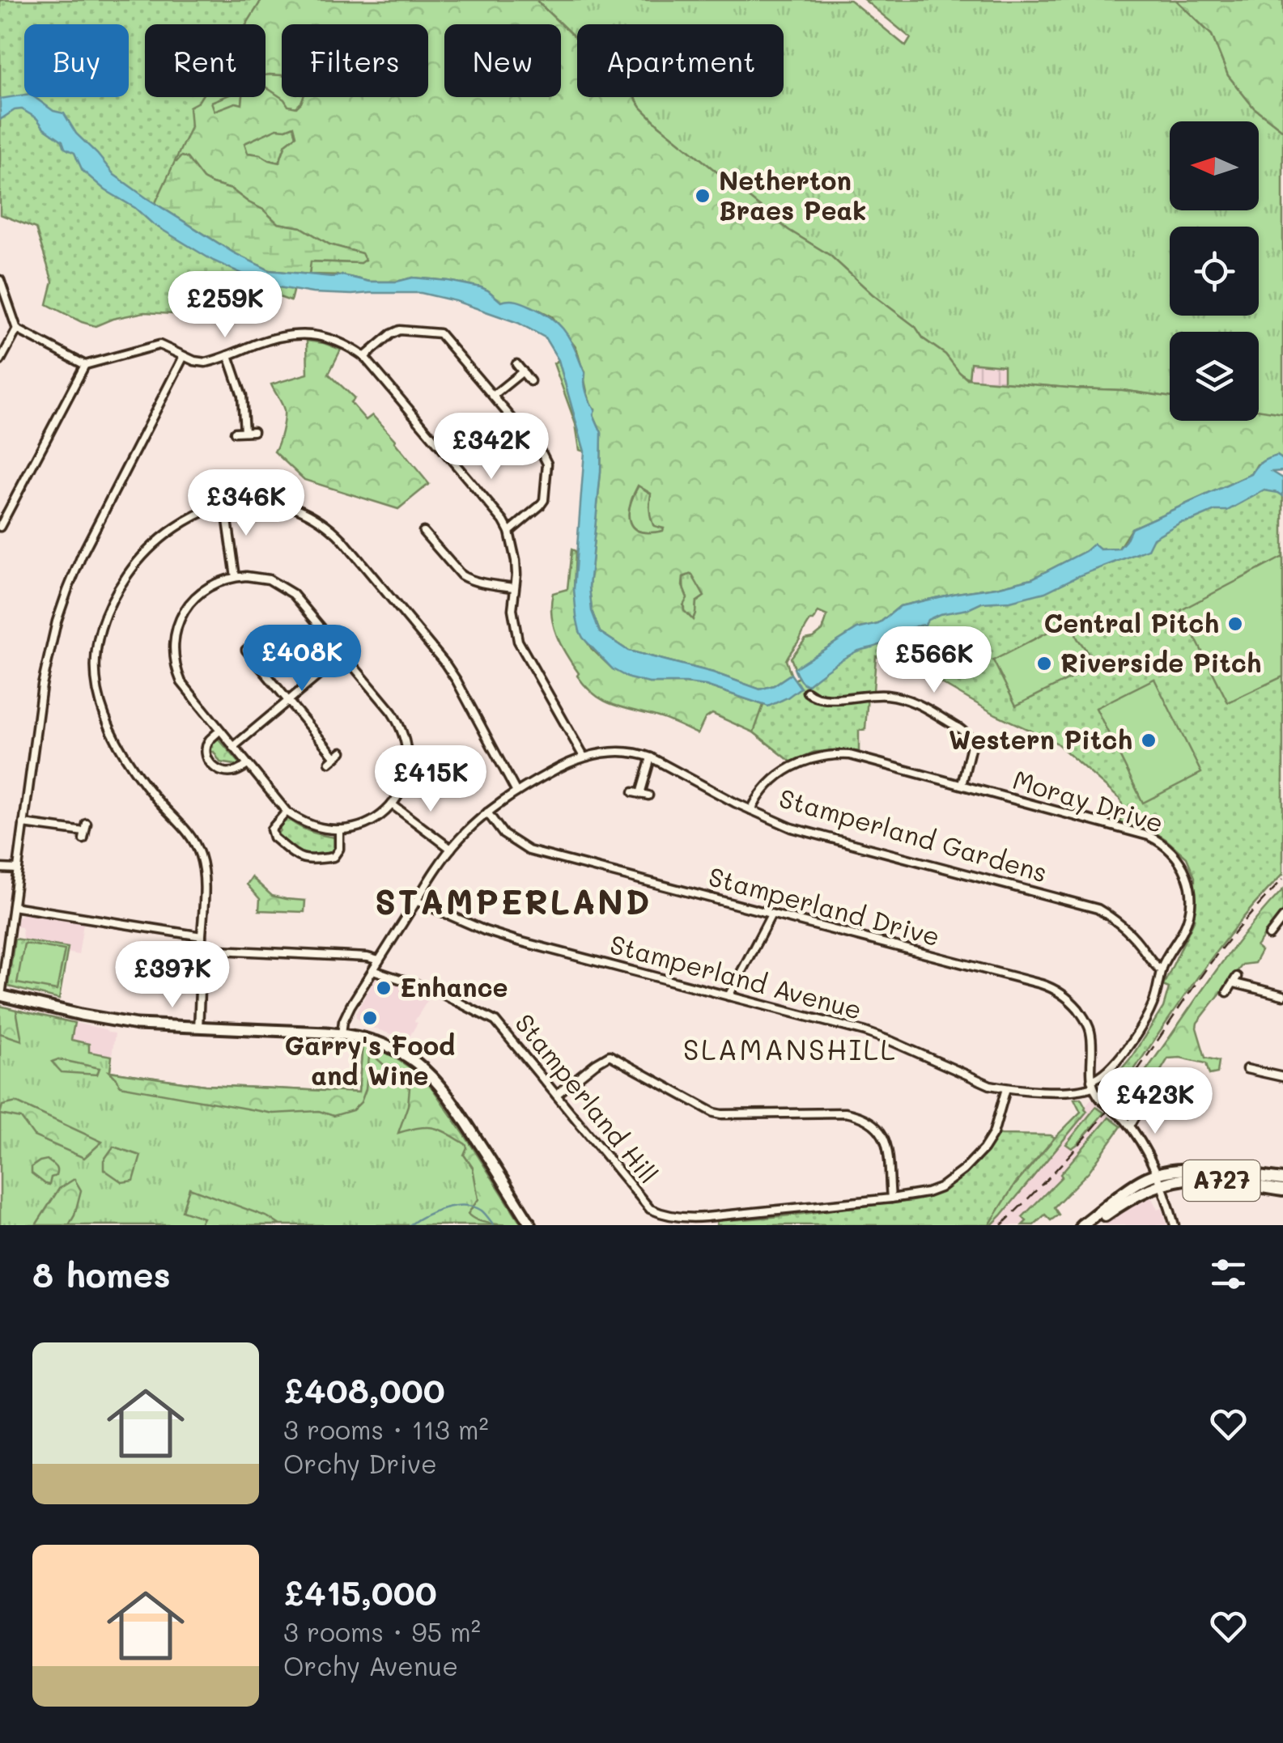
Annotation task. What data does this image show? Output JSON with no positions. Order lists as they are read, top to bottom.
{
  "streets": {
    "main road": ["A727"],
    "street": [
      "Moray Drive",
      "Stamperland Gardens",
      "Stamperland Drive",
      "Stamperland Avenue",
      "Stamperland Hill"
    ]
  },
  "crossings": [
    ["Moray Drive", "Stamperland Gardens"],
    ["Moray Drive", "Stamperland Drive"],
    ["Moray Drive", "Stamperland Avenue"],
    ["Stamperland Gardens", "Stamperland Drive"],
    ["Stamperland Gardens", "Stamperland Avenue"],
    ["Stamperland Gardens", "Stamperland Hill"],
    ["Stamperland Drive", "Stamperland Avenue"],
    ["Stamperland Avenue", "Stamperland Hill"]
  ],
  "districts": ["STAMPERLAND", "SLAMANSHILL"],
  "places": [
    "Netherton Braes Peak",
    "Central Pitch",
    "Riverside Pitch",
    "Western Pitch",
    "Enhance",
    "Garry's Food and Wine"
  ],
  "north": "left",
  "page": {
    "chip": [
      "Buy",
      "Rent",
      "Filters",
      "New",
      "Apartment"
    ],
    "price": [
      "£259K",
      "£342K",
      "£346K",
      "£408K",
      "£566K",
      "£415K",
      "£397K",
      "£423K"
    ],
    "heading": "8 homes",
    "list": [
      {
        "name": "£408,000",
        "note": "3 rooms · 113 m² · Orchy Drive"
      },
      {
        "name": "£415,000",
        "note": "3 rooms · 95 m² · Orchy Avenue"
      }
    ]
  }
}
